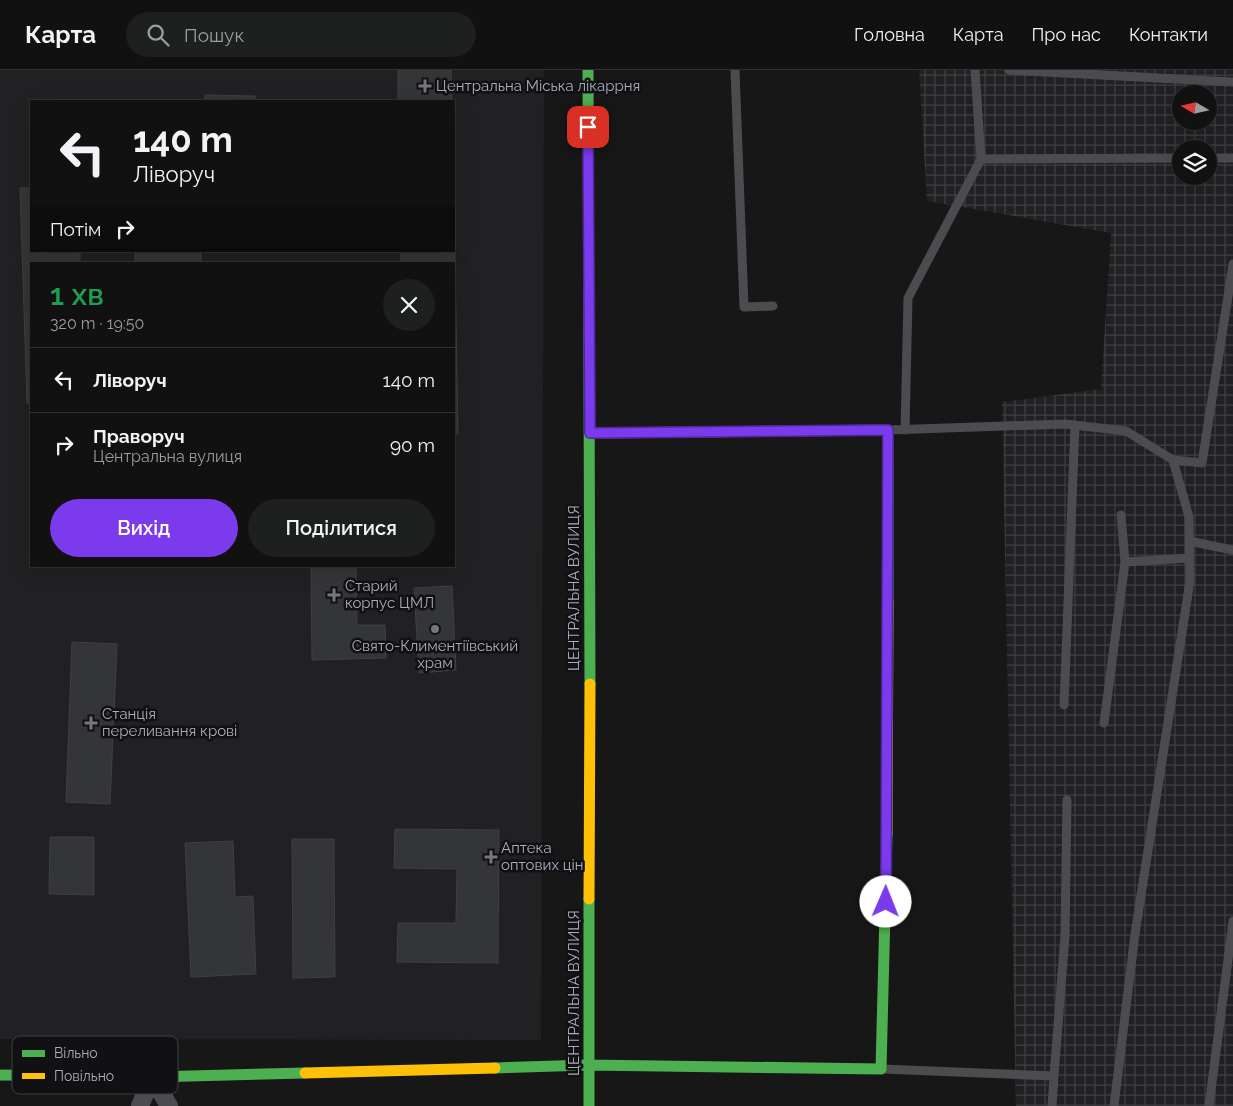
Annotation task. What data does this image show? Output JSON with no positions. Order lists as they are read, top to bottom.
{
  "streets": {
    "street": ["ЦЕНТРАЛЬНА ВУЛИЦЯ"]
  },
  "places": {
    "health": [
      "Центральна Міська лікаррня",
      "Старий корпус ЦМЛ",
      "Станція переливання крові",
      "Аптека оптових цін"
    ],
    "other": ["Свято-Климентіївський храм"]
  },
  "legend": ["Вільно", "Повільно"],
  "north": "left",
  "page": {
    "header": "Карта",
    "search": "Пошук",
    "nav": [
      "Головна",
      "Карта",
      "Про нас",
      "Контакти"
    ],
    "turn": ["140 m", "Ліворуч"],
    "then": "Потім",
    "heading": ["1 хв", "320 m · 19:50"],
    "list": [
      {
        "name": "Ліворуч",
        "value": "140 m"
      },
      {
        "name": "Праворуч",
        "note": "Центральна вулиця",
        "value": "90 m"
      }
    ],
    "buttons": ["Вихід", "Поділитися"]
  }
}
